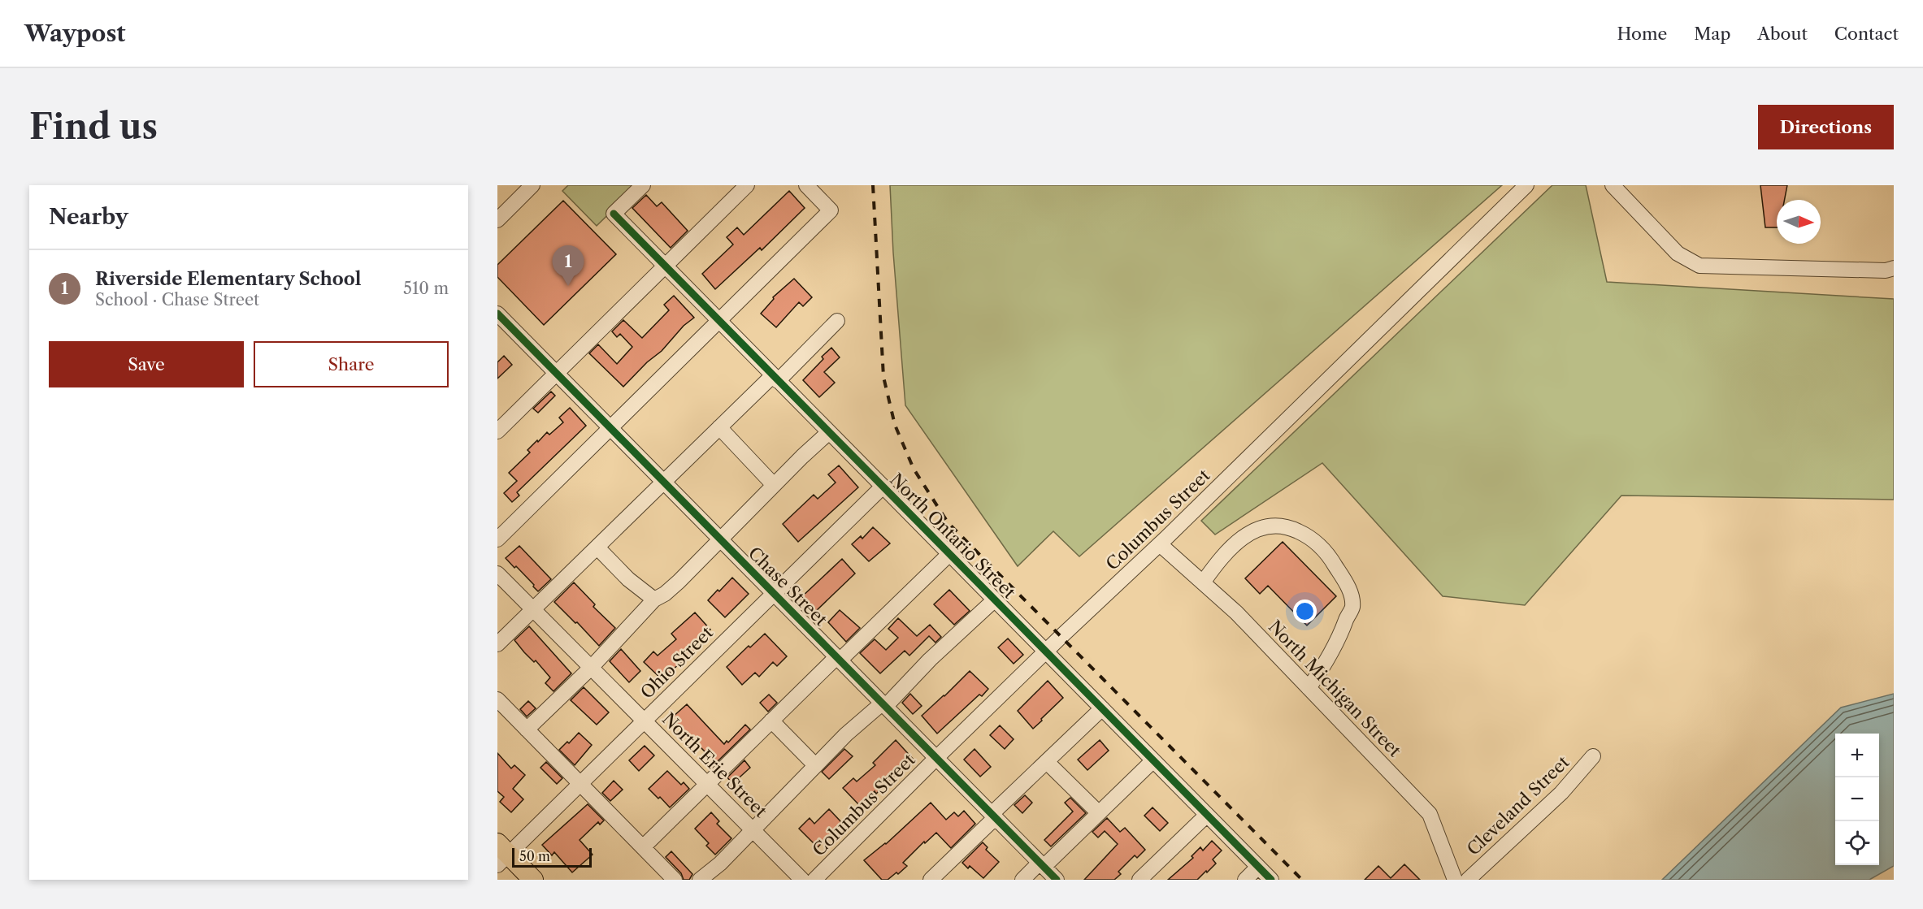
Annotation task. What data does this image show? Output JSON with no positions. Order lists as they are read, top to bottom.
{
  "streets": {
    "street": [
      "Columbus Street",
      "North Ontario Street",
      "Chase Street",
      "Ohio Street",
      "North Michigan Street",
      "North Erie Street",
      "Cleveland Street"
    ]
  },
  "crossings": [
    ["Columbus Street", "North Ontario Street"],
    ["Columbus Street", "Chase Street"],
    ["Columbus Street", "North Michigan Street"],
    ["North Ontario Street", "Ohio Street"],
    ["Chase Street", "Ohio Street"],
    ["Ohio Street", "North Erie Street"]
  ],
  "scale_bar": "50 m",
  "north": "right",
  "page": {
    "header": "Waypost",
    "nav": [
      "Home",
      "Map",
      "About",
      "Contact"
    ],
    "buttons": [
      "Directions",
      ["Save", "Share"]
    ],
    "title": "Find us",
    "heading": "Nearby",
    "pins": "1",
    "list": [
      {
        "mark": "1",
        "name": "Riverside Elementary School",
        "note": "School · Chase Street",
        "value": "510 m"
      }
    ],
    "map_buttons": ["+", "−"],
    "scale": "50 m"
  }
}
